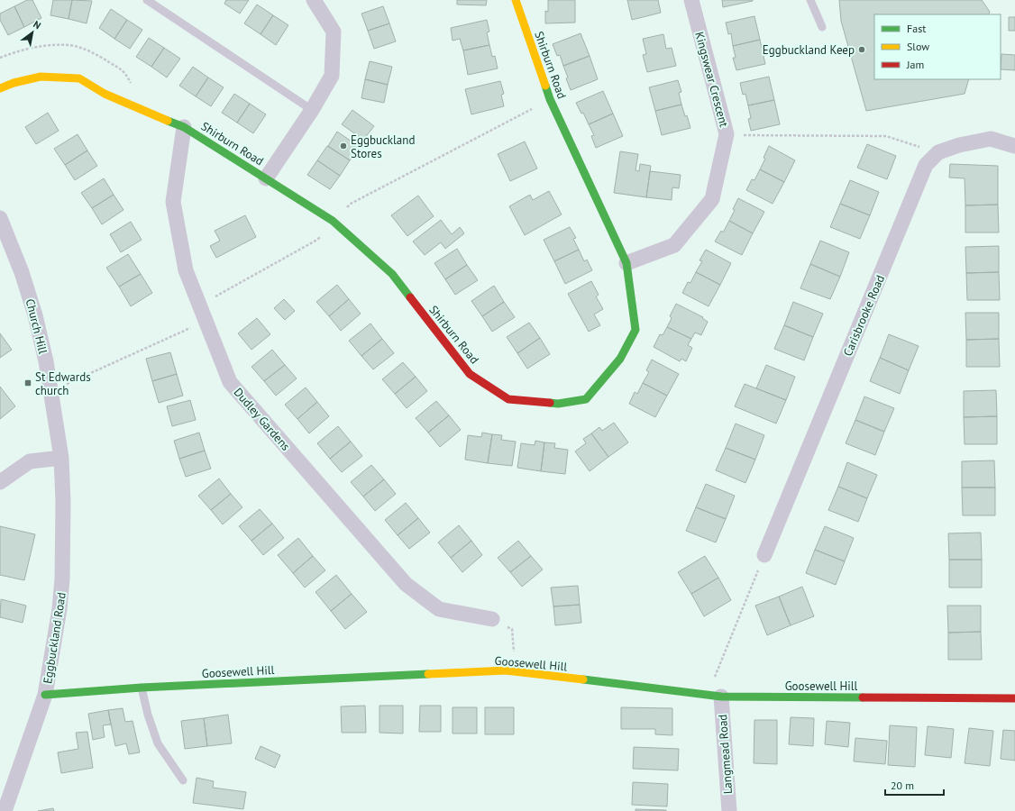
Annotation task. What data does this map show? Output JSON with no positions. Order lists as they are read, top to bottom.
{
  "streets": {
    "street": [
      "Shirburn Road",
      "Kingswear Crescent",
      "Carisbrooke Road",
      "Church Hill",
      "Dudley Gardens",
      "Eggbuckland Road",
      "Goosewell Hill",
      "Langmead Road"
    ]
  },
  "crossings": [
    ["Shirburn Road", "Kingswear Crescent"],
    ["Shirburn Road", "Dudley Gardens"],
    ["Church Hill", "Eggbuckland Road"],
    ["Eggbuckland Road", "Goosewell Hill"],
    ["Goosewell Hill", "Langmead Road"]
  ],
  "places": {
    "other": ["Eggbuckland Keep", "Eggbuckland Stores"],
    "transit": ["St Edwards church"]
  },
  "legend": ["Fast", "Slow", "Jam"],
  "scale_bar": "20 m",
  "north": "top right"
}
